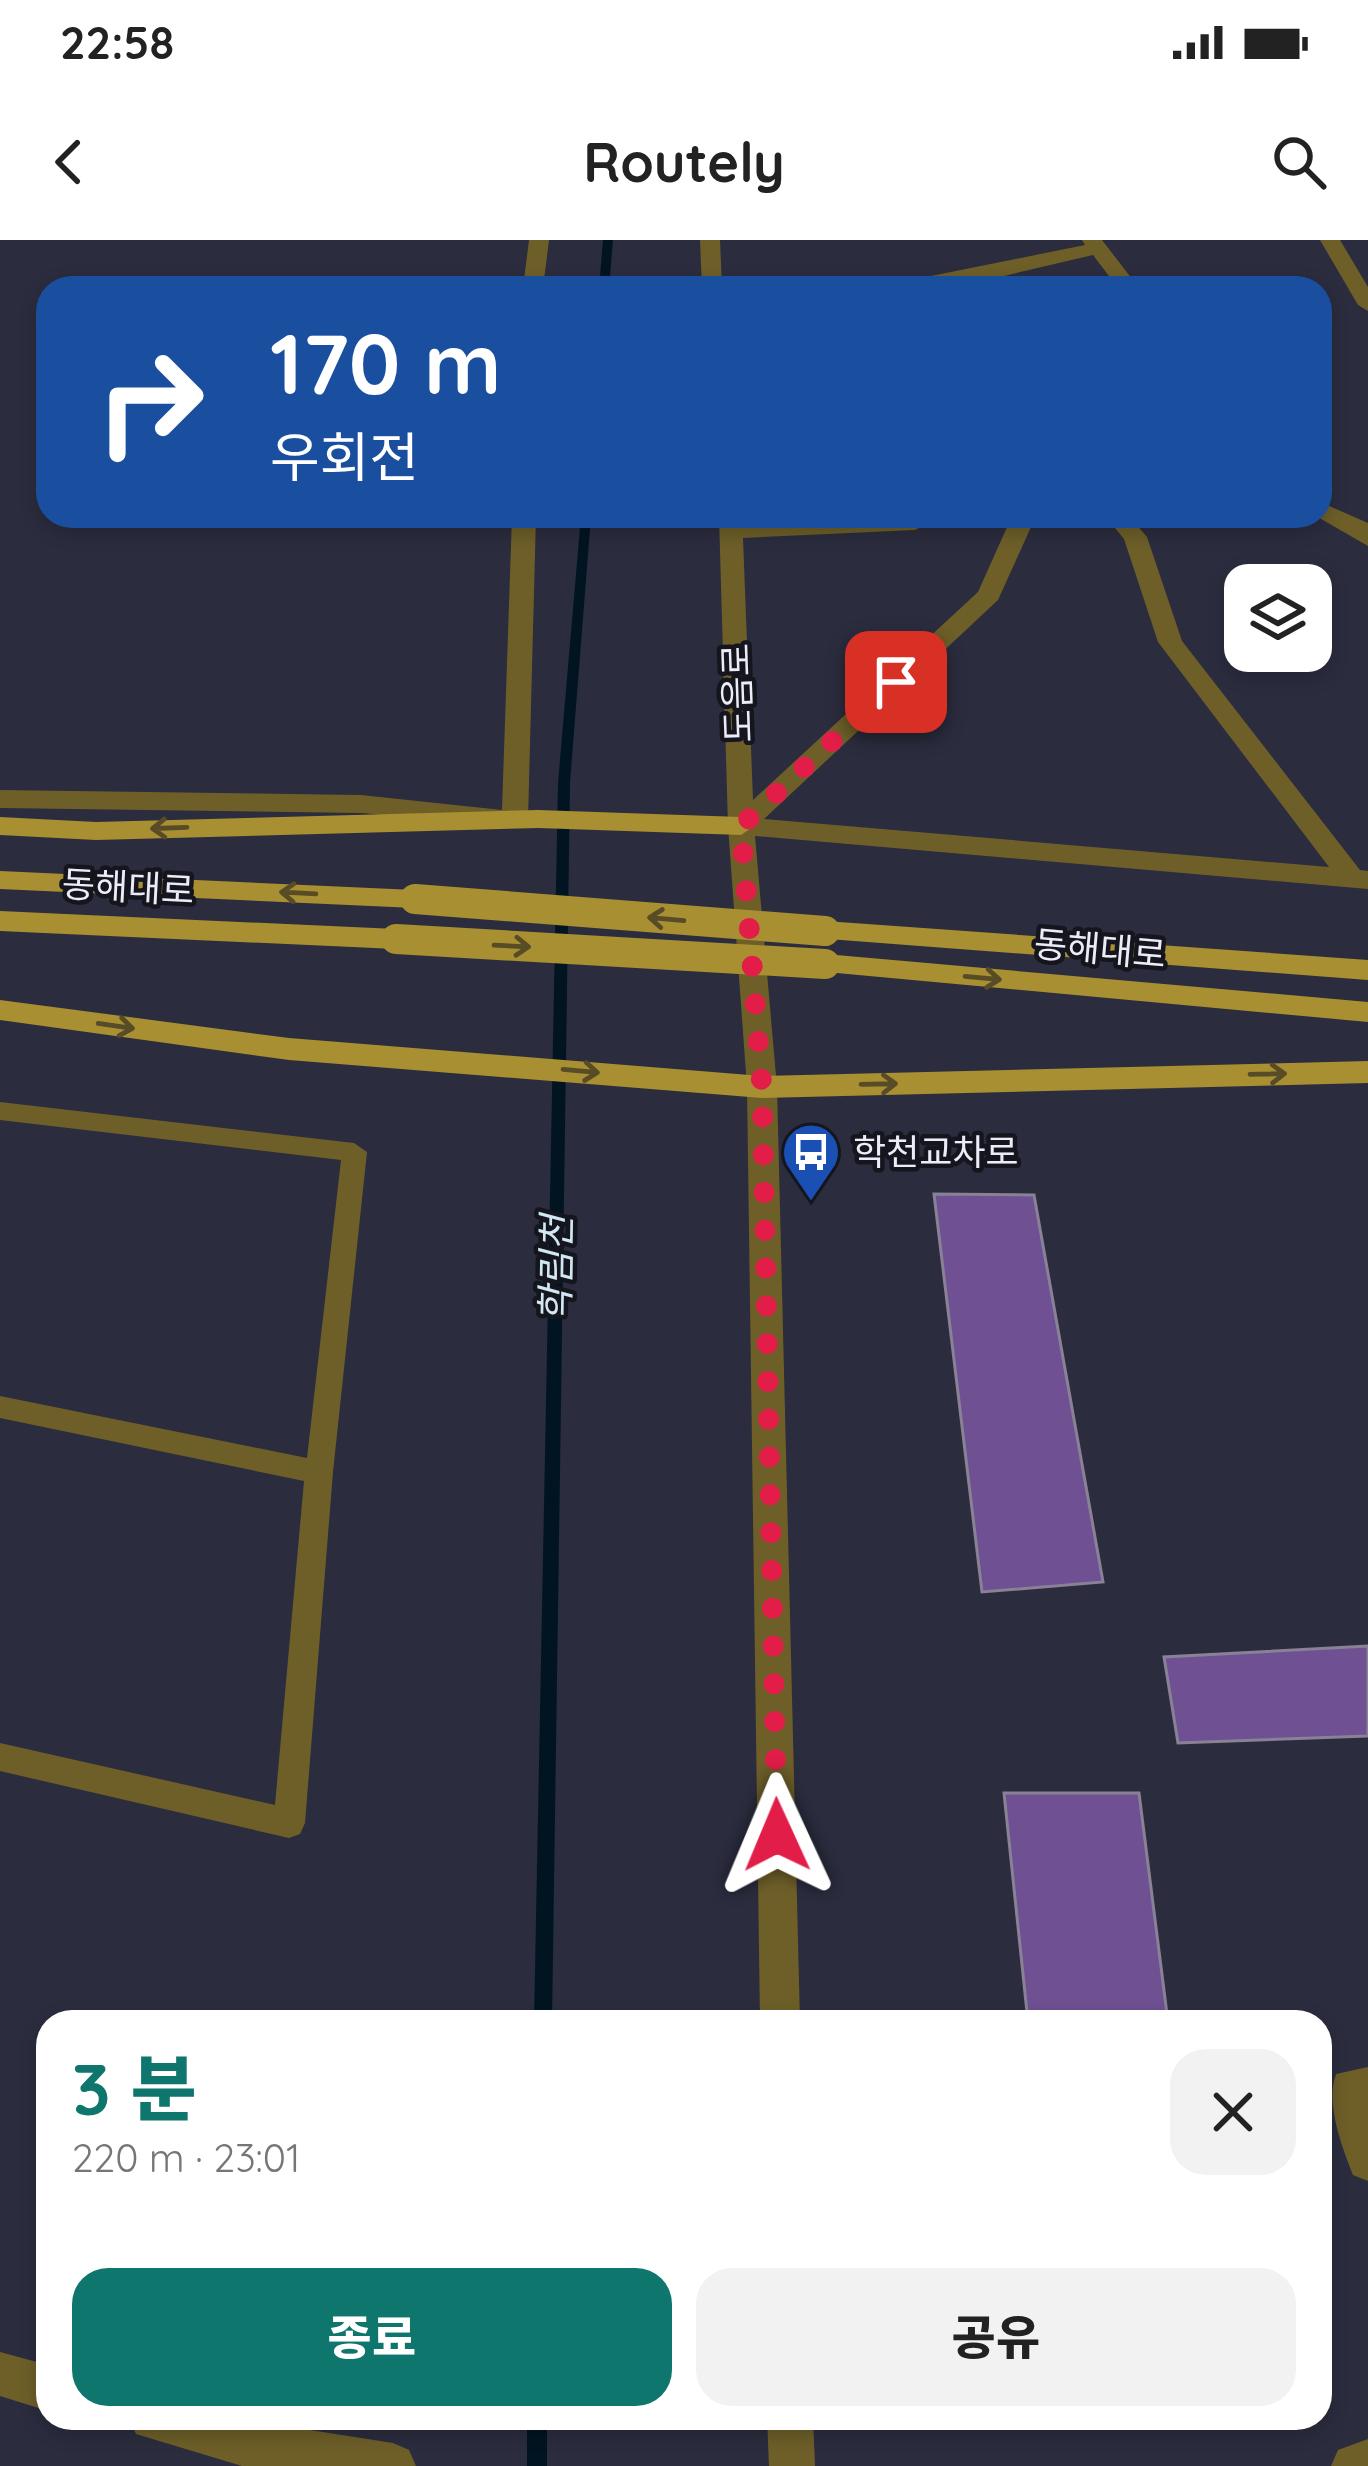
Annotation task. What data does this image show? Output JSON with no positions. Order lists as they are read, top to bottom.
{
  "streets": {
    "main road": ["동해대로"],
    "street": ["도음로"]
  },
  "water": ["학림천"],
  "places": {
    "bus stop": ["학천교차로"]
  },
  "page": {
    "status": "22:58",
    "header": "Routely",
    "turn": ["170 m", "우회전"],
    "heading": ["3 분", "220 m · 23:01"],
    "buttons": ["종료", "공유"]
  }
}
